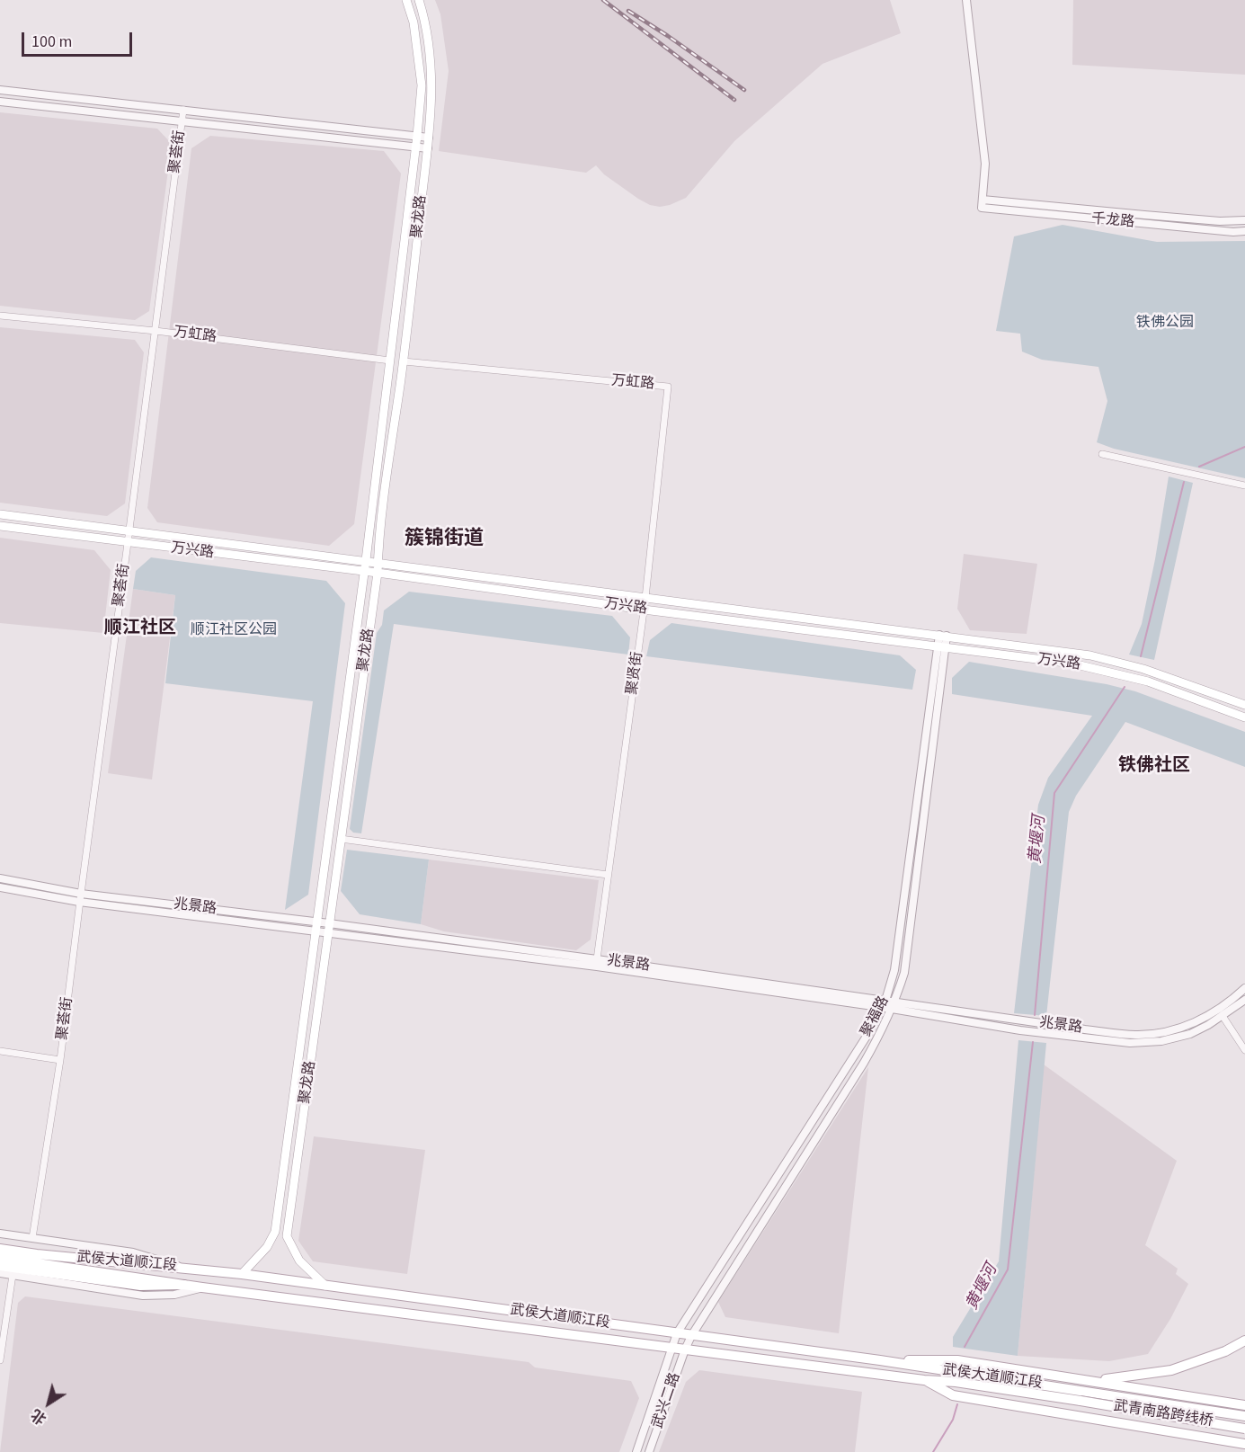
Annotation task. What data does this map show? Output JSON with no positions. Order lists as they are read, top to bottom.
{
  "streets": {
    "main road": [
      "聚龙路",
      "万兴路",
      "武侯大道顺江段",
      "武青南路跨线桥"
    ],
    "street": [
      "聚荟街",
      "千龙路",
      "万虹路",
      "聚贤街",
      "兆景路",
      "聚福路",
      "武兴二路"
    ]
  },
  "crossings": [
    ["聚荟街", "万虹路"],
    ["聚荟街", "万兴路"],
    ["聚荟街", "兆景路"],
    ["聚龙路", "万虹路"],
    ["聚龙路", "万兴路"],
    ["聚龙路", "兆景路"],
    ["聚龙路", "武侯大道顺江段"],
    ["万虹路", "聚贤街"],
    ["万兴路", "聚贤街"],
    ["万兴路", "聚福路"],
    ["万兴路", "武兴二路"],
    ["聚贤街", "兆景路"],
    ["兆景路", "聚福路"],
    ["兆景路", "武兴二路"],
    ["聚福路", "武侯大道顺江段"],
    ["聚福路", "武兴二路"],
    ["武侯大道顺江段", "武兴二路"],
    ["武侯大道顺江段", "武青南路跨线桥"]
  ],
  "districts": ["簇锦街道", "顺江社区", "铁佛社区"],
  "water": ["黄堰河"],
  "parks": ["铁佛公园", "顺江社区公园"],
  "scale_bar": "100 m",
  "north": "bottom left"
}
